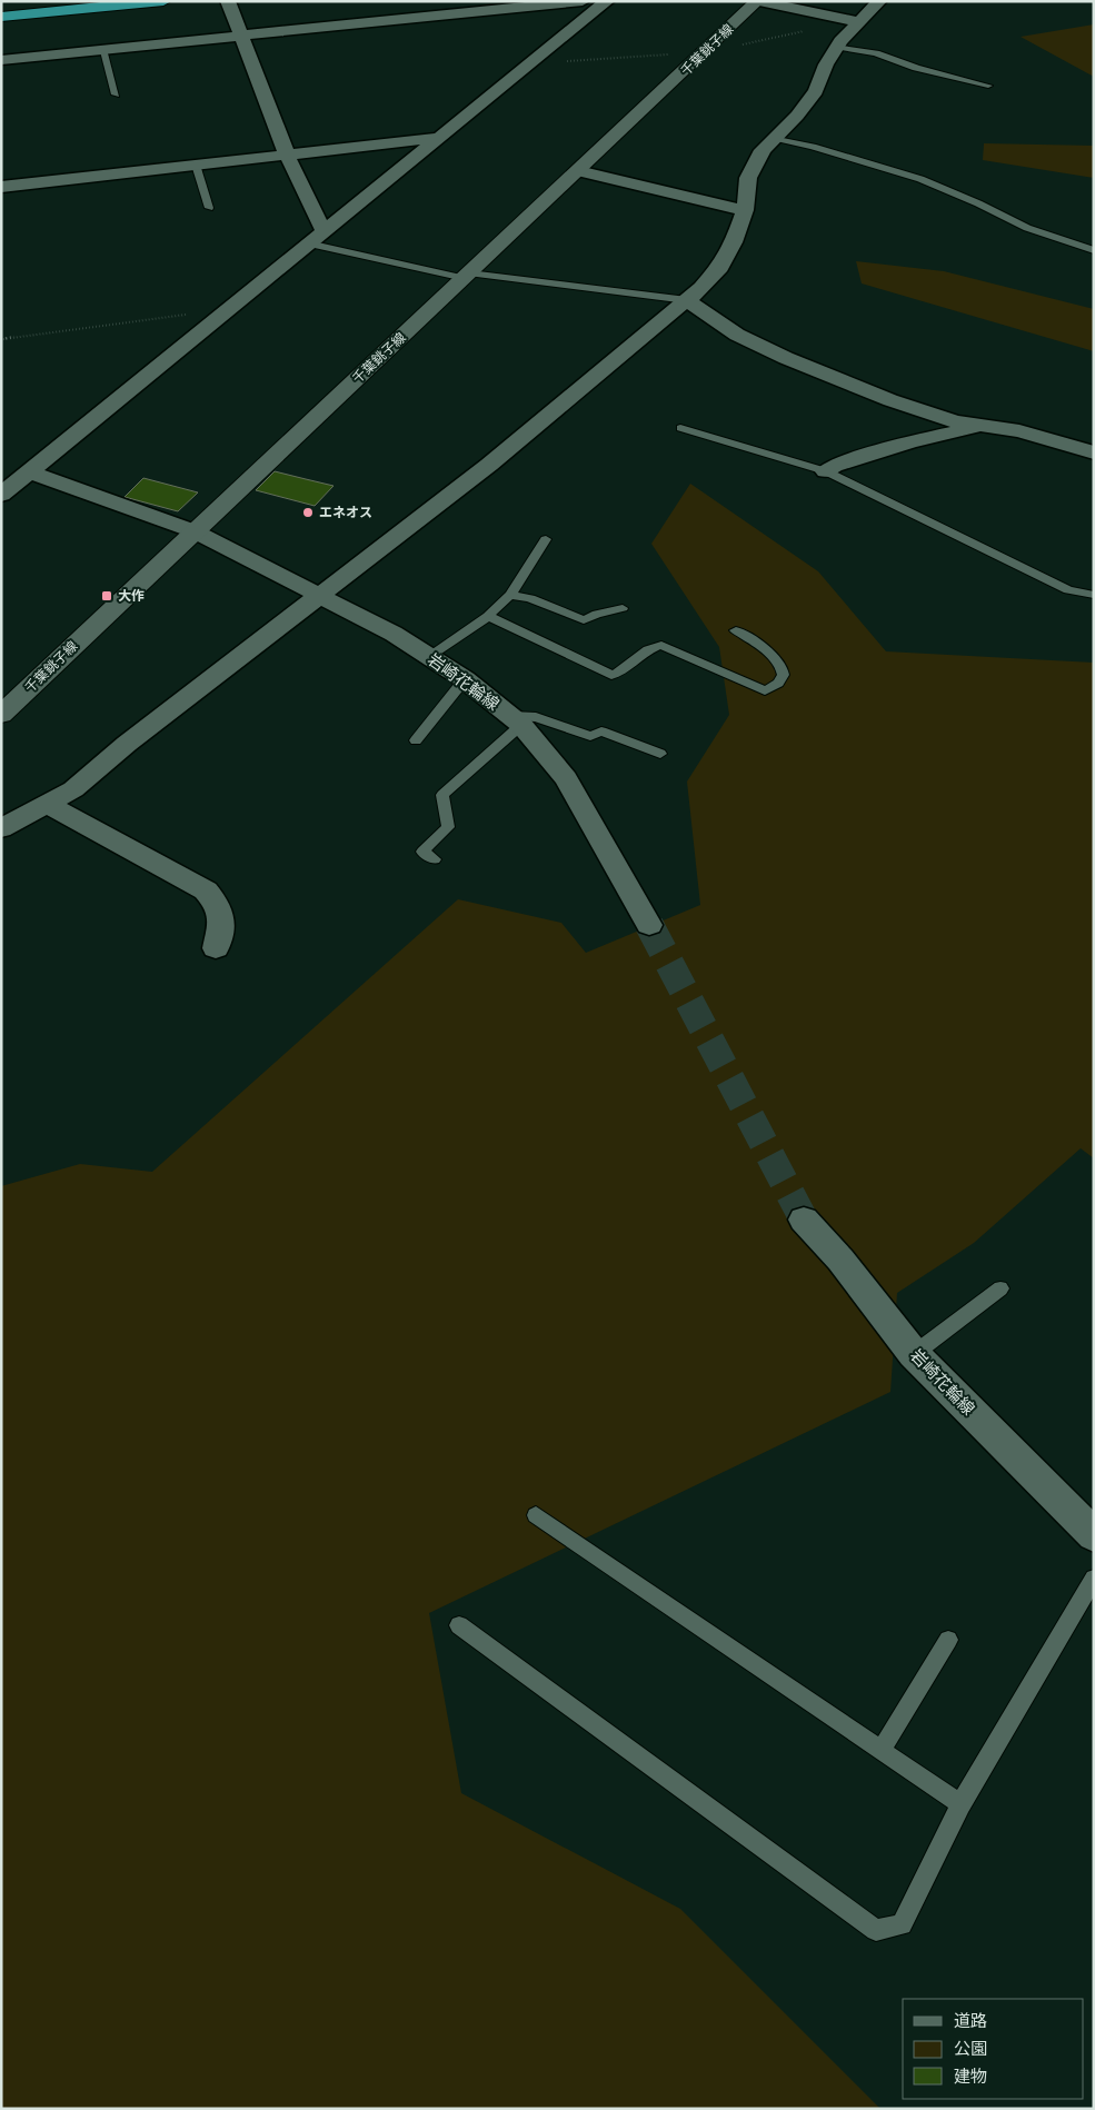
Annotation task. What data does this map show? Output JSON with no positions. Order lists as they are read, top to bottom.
{
  "streets": {
    "street": ["千葉銚子線", "岩崎花輪線"]
  },
  "crossings": [
    ["千葉銚子線", "岩崎花輪線"]
  ],
  "places": {
    "other": ["エネオス"],
    "transit": ["大作"]
  },
  "legend": ["道路", "公園", "建物"]
}
